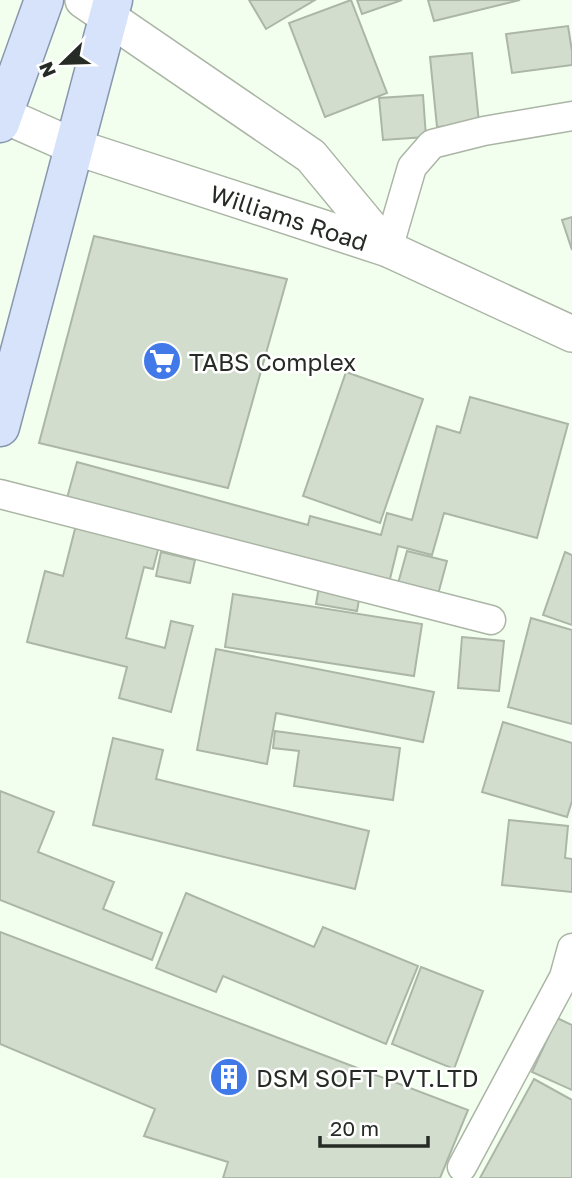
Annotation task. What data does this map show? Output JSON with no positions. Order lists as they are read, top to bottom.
{
  "streets": {
    "street": ["Williams Road"]
  },
  "places": {
    "supermarket": ["TABS Complex"],
    "building": ["DSM SOFT PVT.LTD"]
  },
  "scale_bar": "20 m",
  "north": "bottom left"
}
